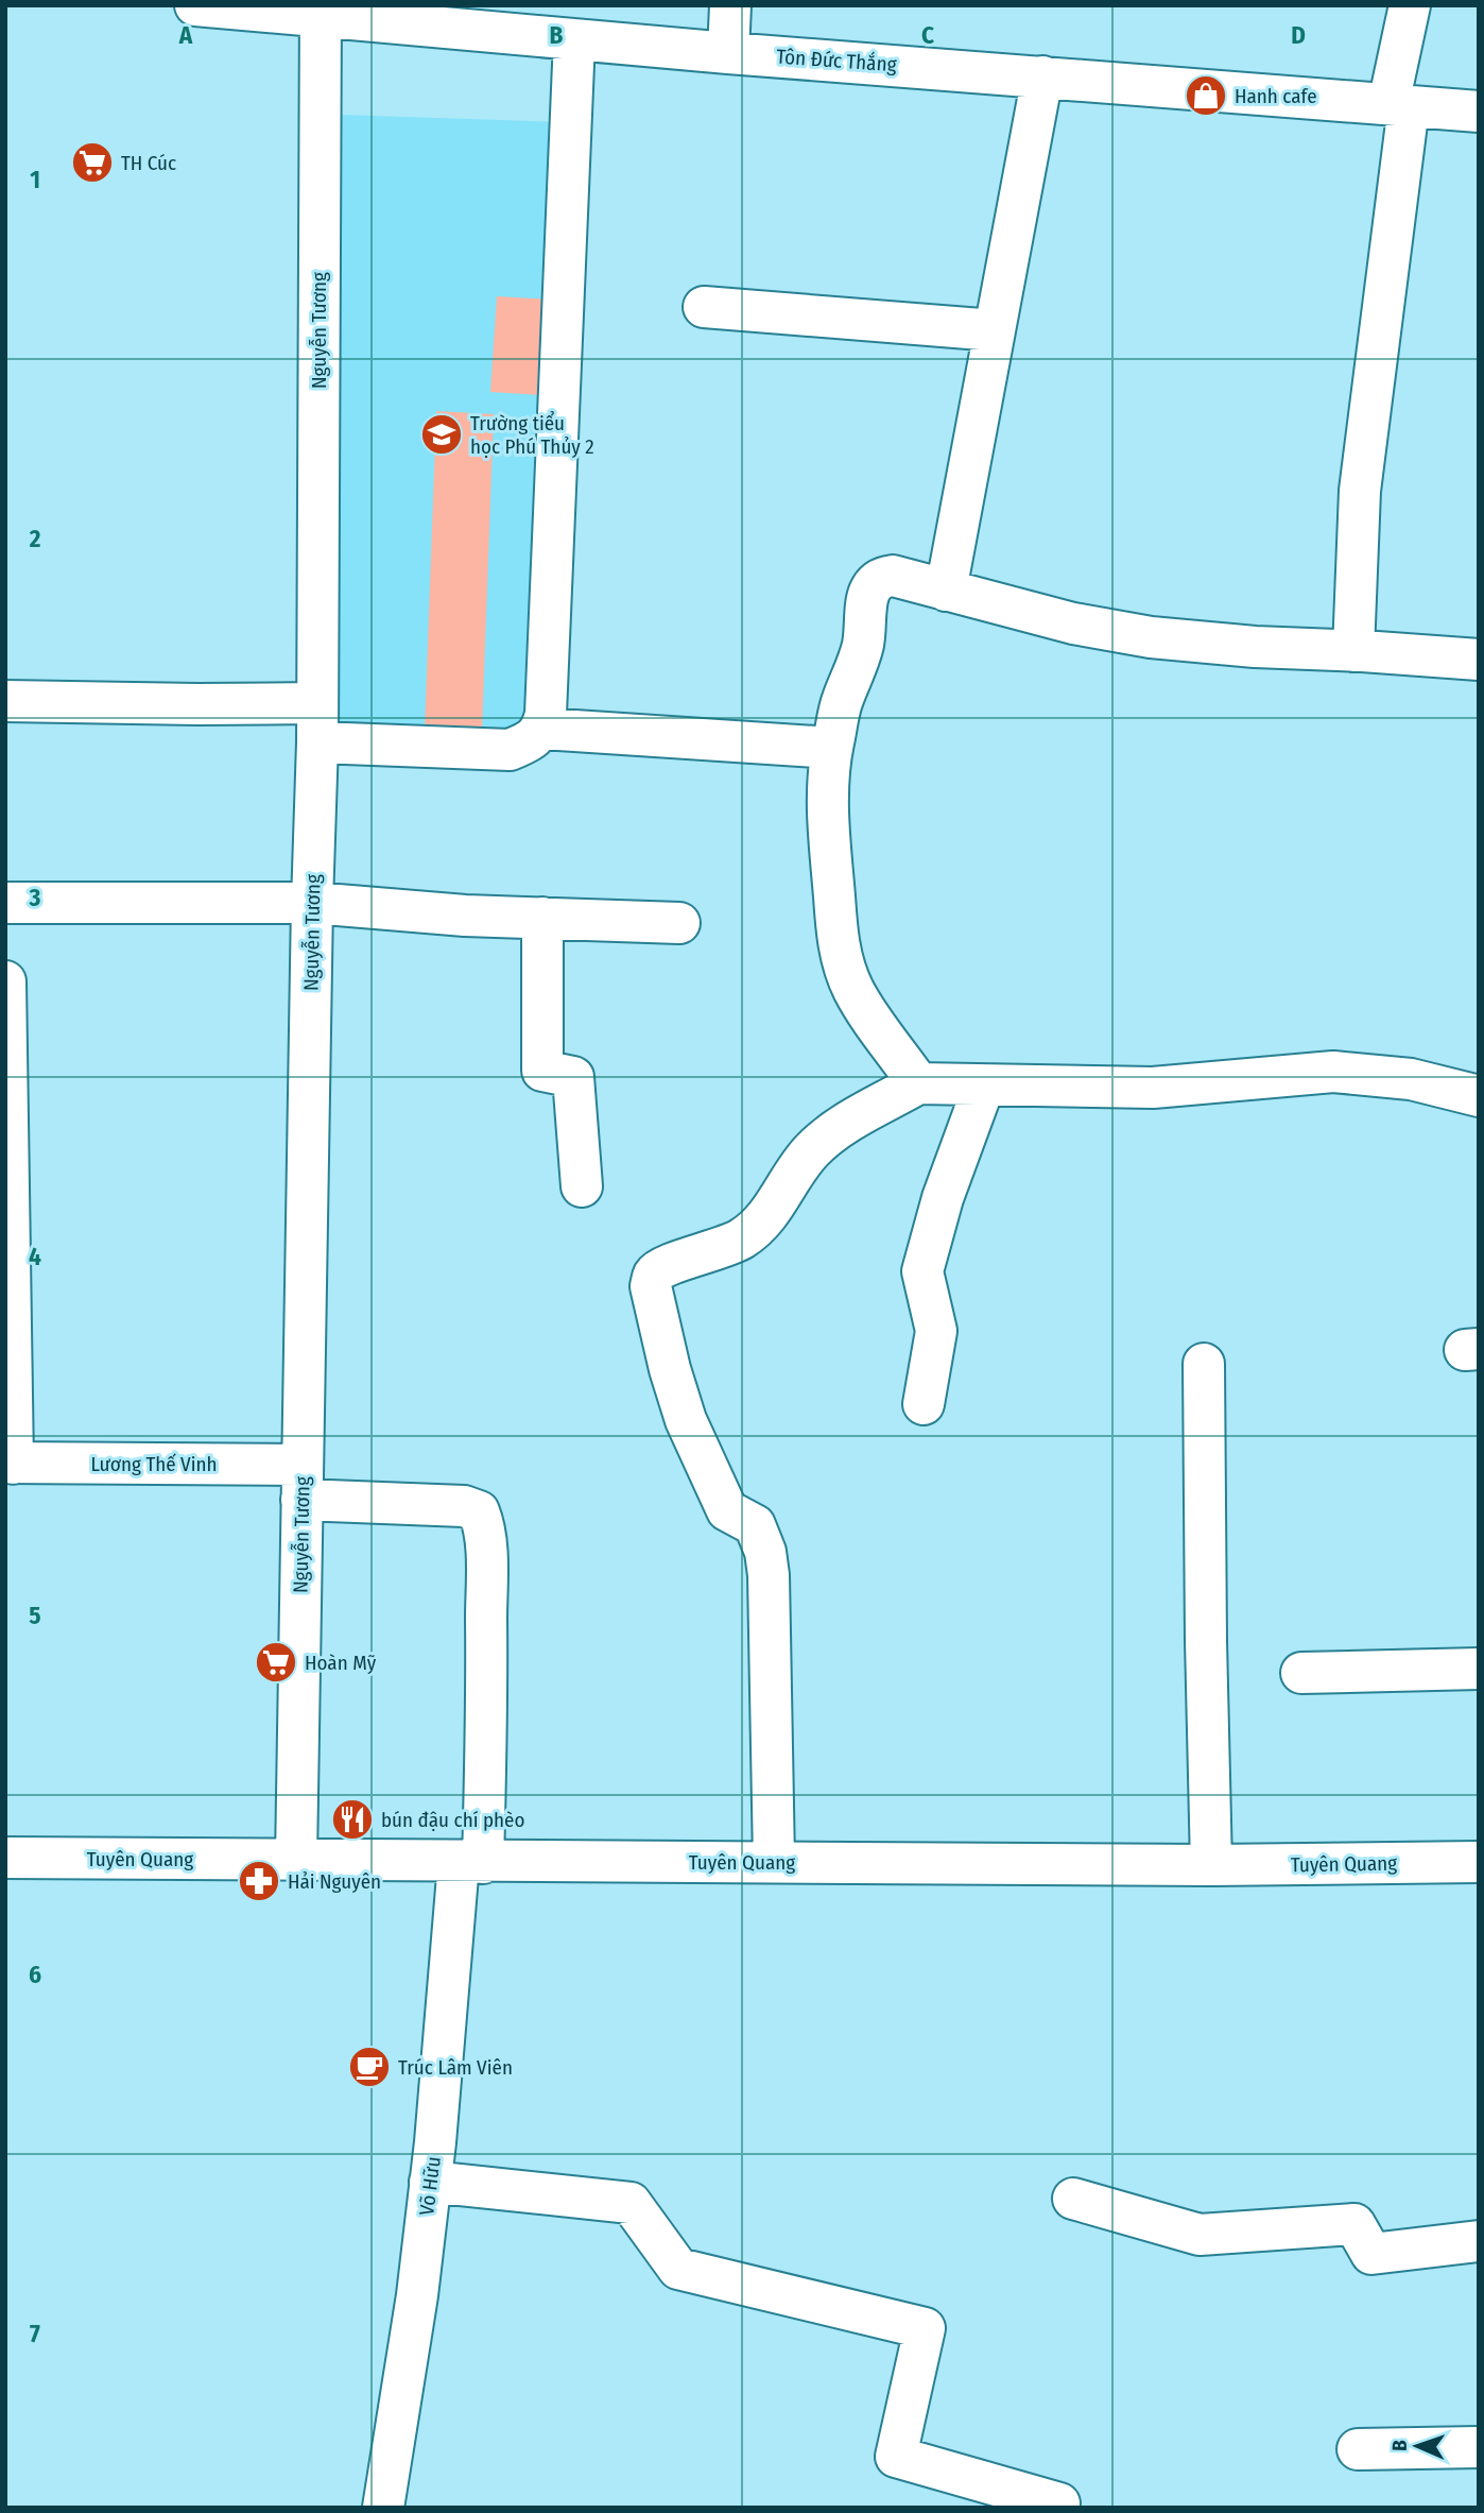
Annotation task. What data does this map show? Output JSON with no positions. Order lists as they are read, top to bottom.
{
  "streets": {
    "street": [
      "Tôn Đức Thắng",
      "Nguyễn Tương",
      "Lương Thế Vinh",
      "Tuyên Quang",
      "Võ Hữu"
    ]
  },
  "crossings": [
    ["Tôn Đức Thắng", "Nguyễn Tương"],
    ["Nguyễn Tương", "Lương Thế Vinh"],
    ["Nguyễn Tương", "Tuyên Quang"],
    ["Lương Thế Vinh", "Tuyên Quang"],
    ["Lương Thế Vinh", "Võ Hữu"],
    ["Tuyên Quang", "Võ Hữu"]
  ],
  "places": {
    "shop": ["Hanh cafe"],
    "supermarket": ["TH Cúc", "Hoàn Mỹ"],
    "school or university": ["Trường tiểu học Phú Thủy 2"],
    "restaurant": ["bún đậu chí phèo"],
    "pharmacy": ["Hải Nguyên"],
    "cafe": ["Trúc Lâm Viên"]
  },
  "north": "left",
  "grid": {
    "columns": [
      "A",
      "B",
      "C",
      "D"
    ],
    "rows": [
      "1",
      "2",
      "3",
      "4",
      "5",
      "6",
      "7"
    ]
  }
}
